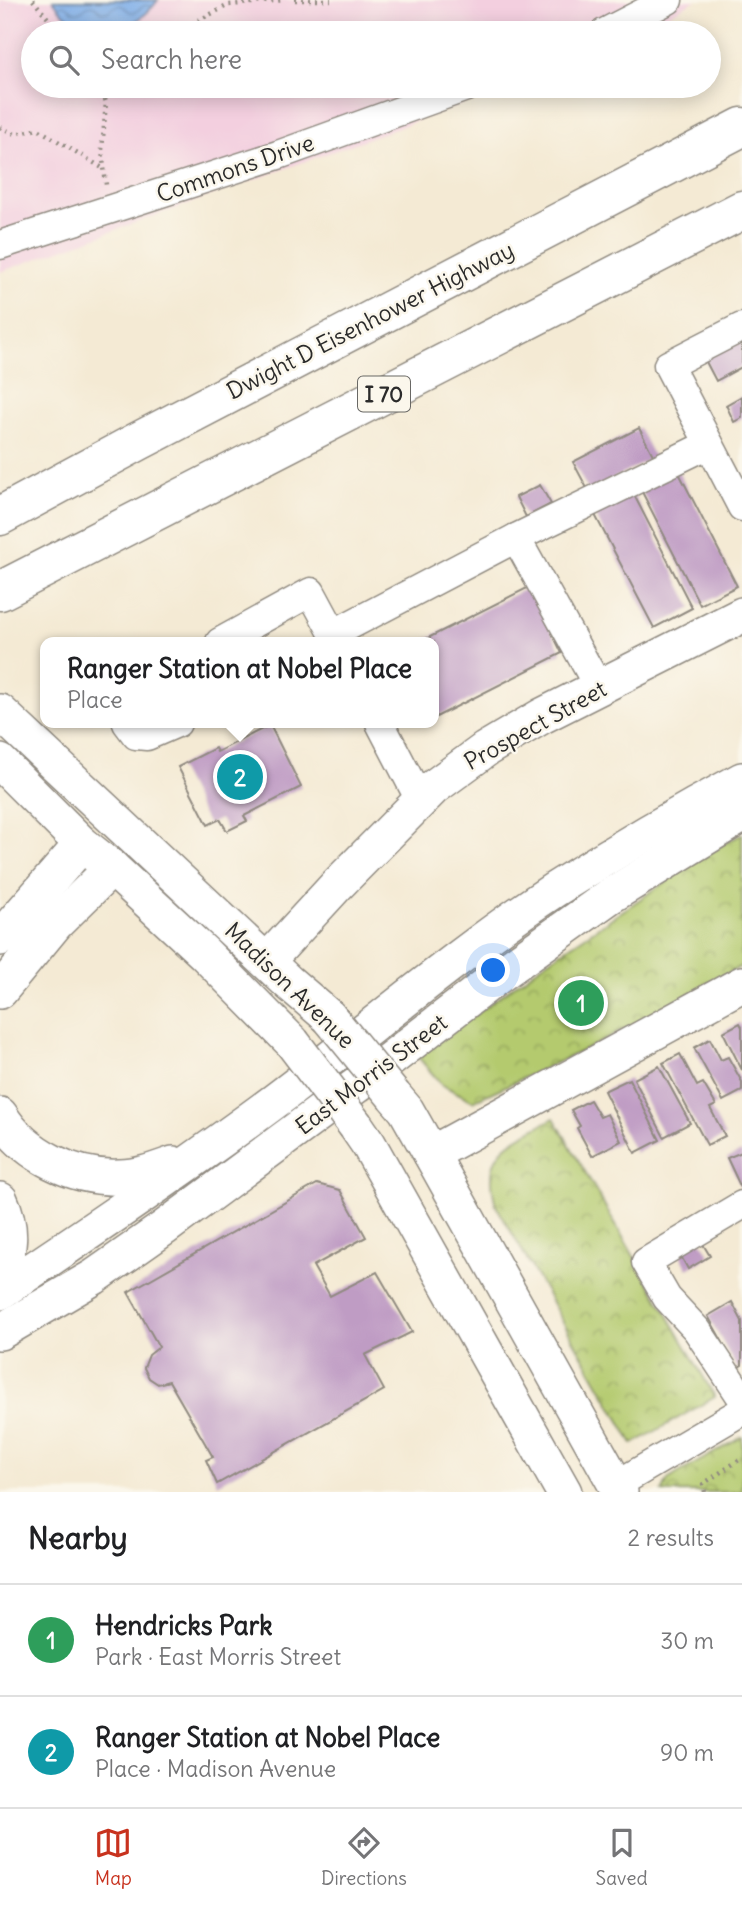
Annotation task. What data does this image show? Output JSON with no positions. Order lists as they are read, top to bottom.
{
  "streets": {
    "highway": ["Dwight D Eisenhower Highway", "I 70"],
    "main road": ["Prospect Street", "Madison Avenue", "East Morris Street"],
    "street": ["Commons Drive"]
  },
  "crossings": [
    ["Prospect Street", "Madison Avenue"]
  ],
  "page": {
    "search": "Search here",
    "popup": ["Ranger Station at Nobel Place", "Place"],
    "pins": ["2", "1"],
    "heading": ["Nearby", "2 results"],
    "list": [
      {
        "mark": "1",
        "name": "Hendricks Park",
        "note": "Park · East Morris Street",
        "value": "30 m"
      },
      {
        "mark": "2",
        "name": "Ranger Station at Nobel Place",
        "note": "Place · Madison Avenue",
        "value": "90 m"
      }
    ],
    "nav": ["Map", "Directions", "Saved"]
  }
}
